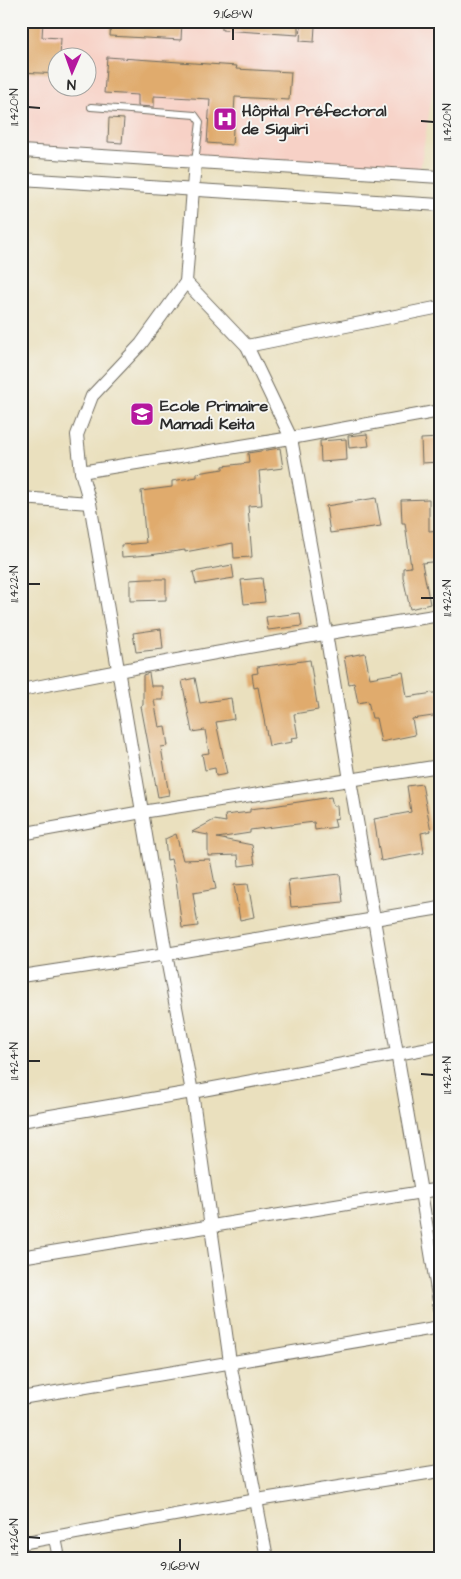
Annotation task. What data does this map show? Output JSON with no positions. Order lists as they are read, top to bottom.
{
  "places": {
    "hospital": ["Hôpital Préfectoral de Siguiri"],
    "school or university": ["Ecole Primaire Mamadi Keita"]
  },
  "north": "bottom",
  "coordinates": [
    "9.168°W",
    "11.420°N",
    "11.422°N",
    "11.424°N",
    "11.426°N"
  ]
}
